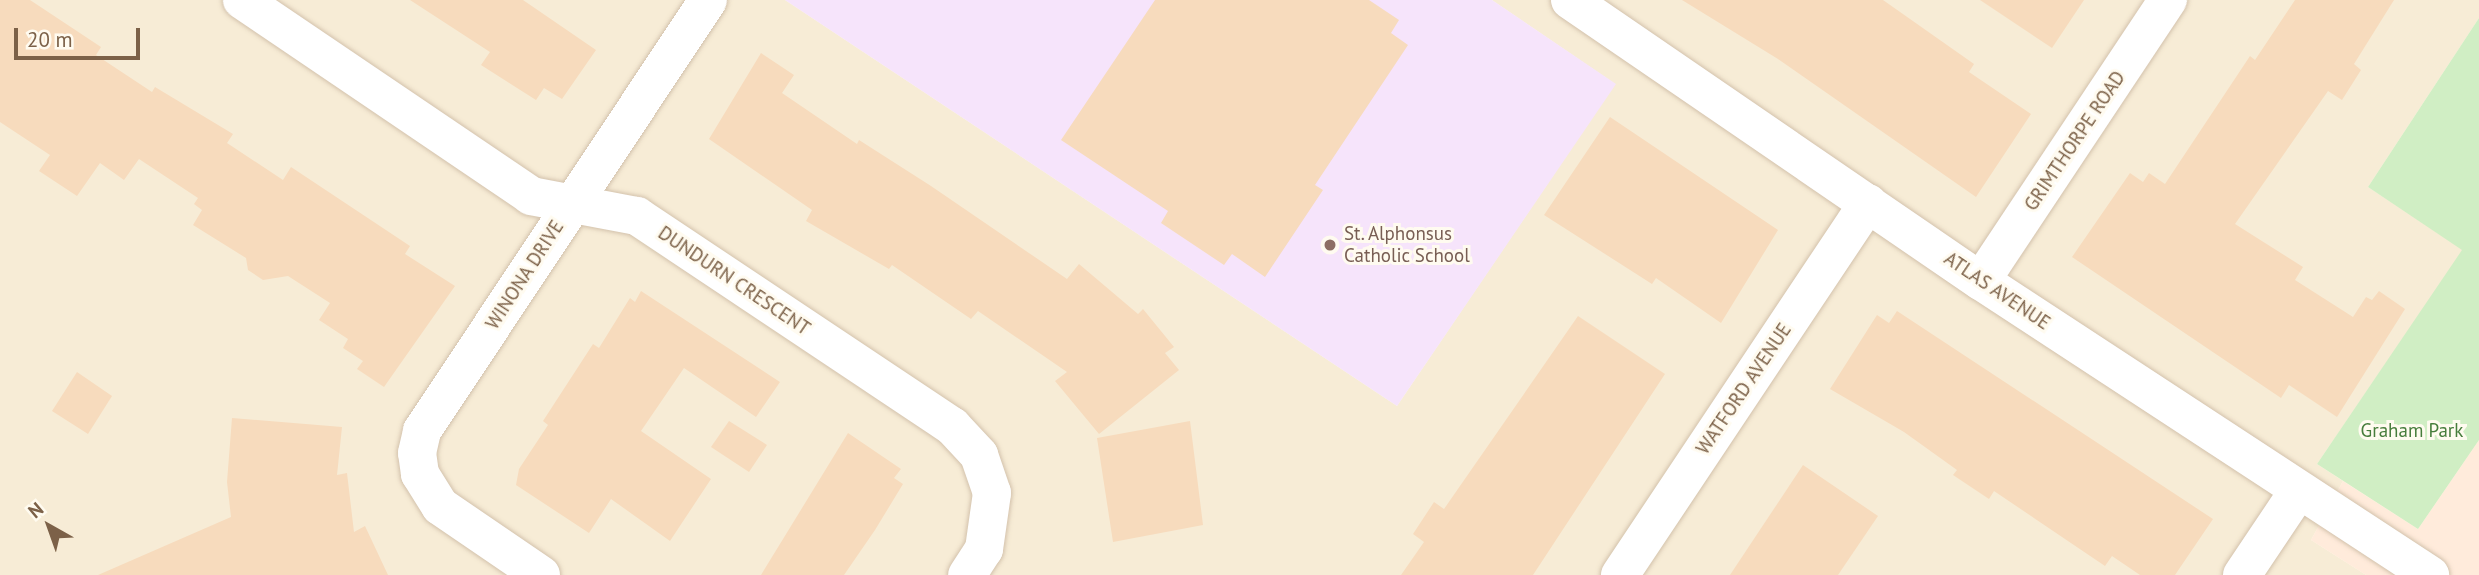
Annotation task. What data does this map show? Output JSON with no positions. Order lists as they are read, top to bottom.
{
  "streets": {
    "street": [
      "GRIMTHORPE ROAD",
      "WINONA DRIVE",
      "DUNDURN CRESCENT",
      "ATLAS AVENUE",
      "WATFORD AVENUE"
    ]
  },
  "crossings": [
    ["GRIMTHORPE ROAD", "ATLAS AVENUE"],
    ["WINONA DRIVE", "DUNDURN CRESCENT"],
    ["ATLAS AVENUE", "WATFORD AVENUE"]
  ],
  "parks": ["Graham Park"],
  "places": ["St. Alphonsus Catholic School"],
  "scale_bar": "20 m",
  "north": "top left"
}
